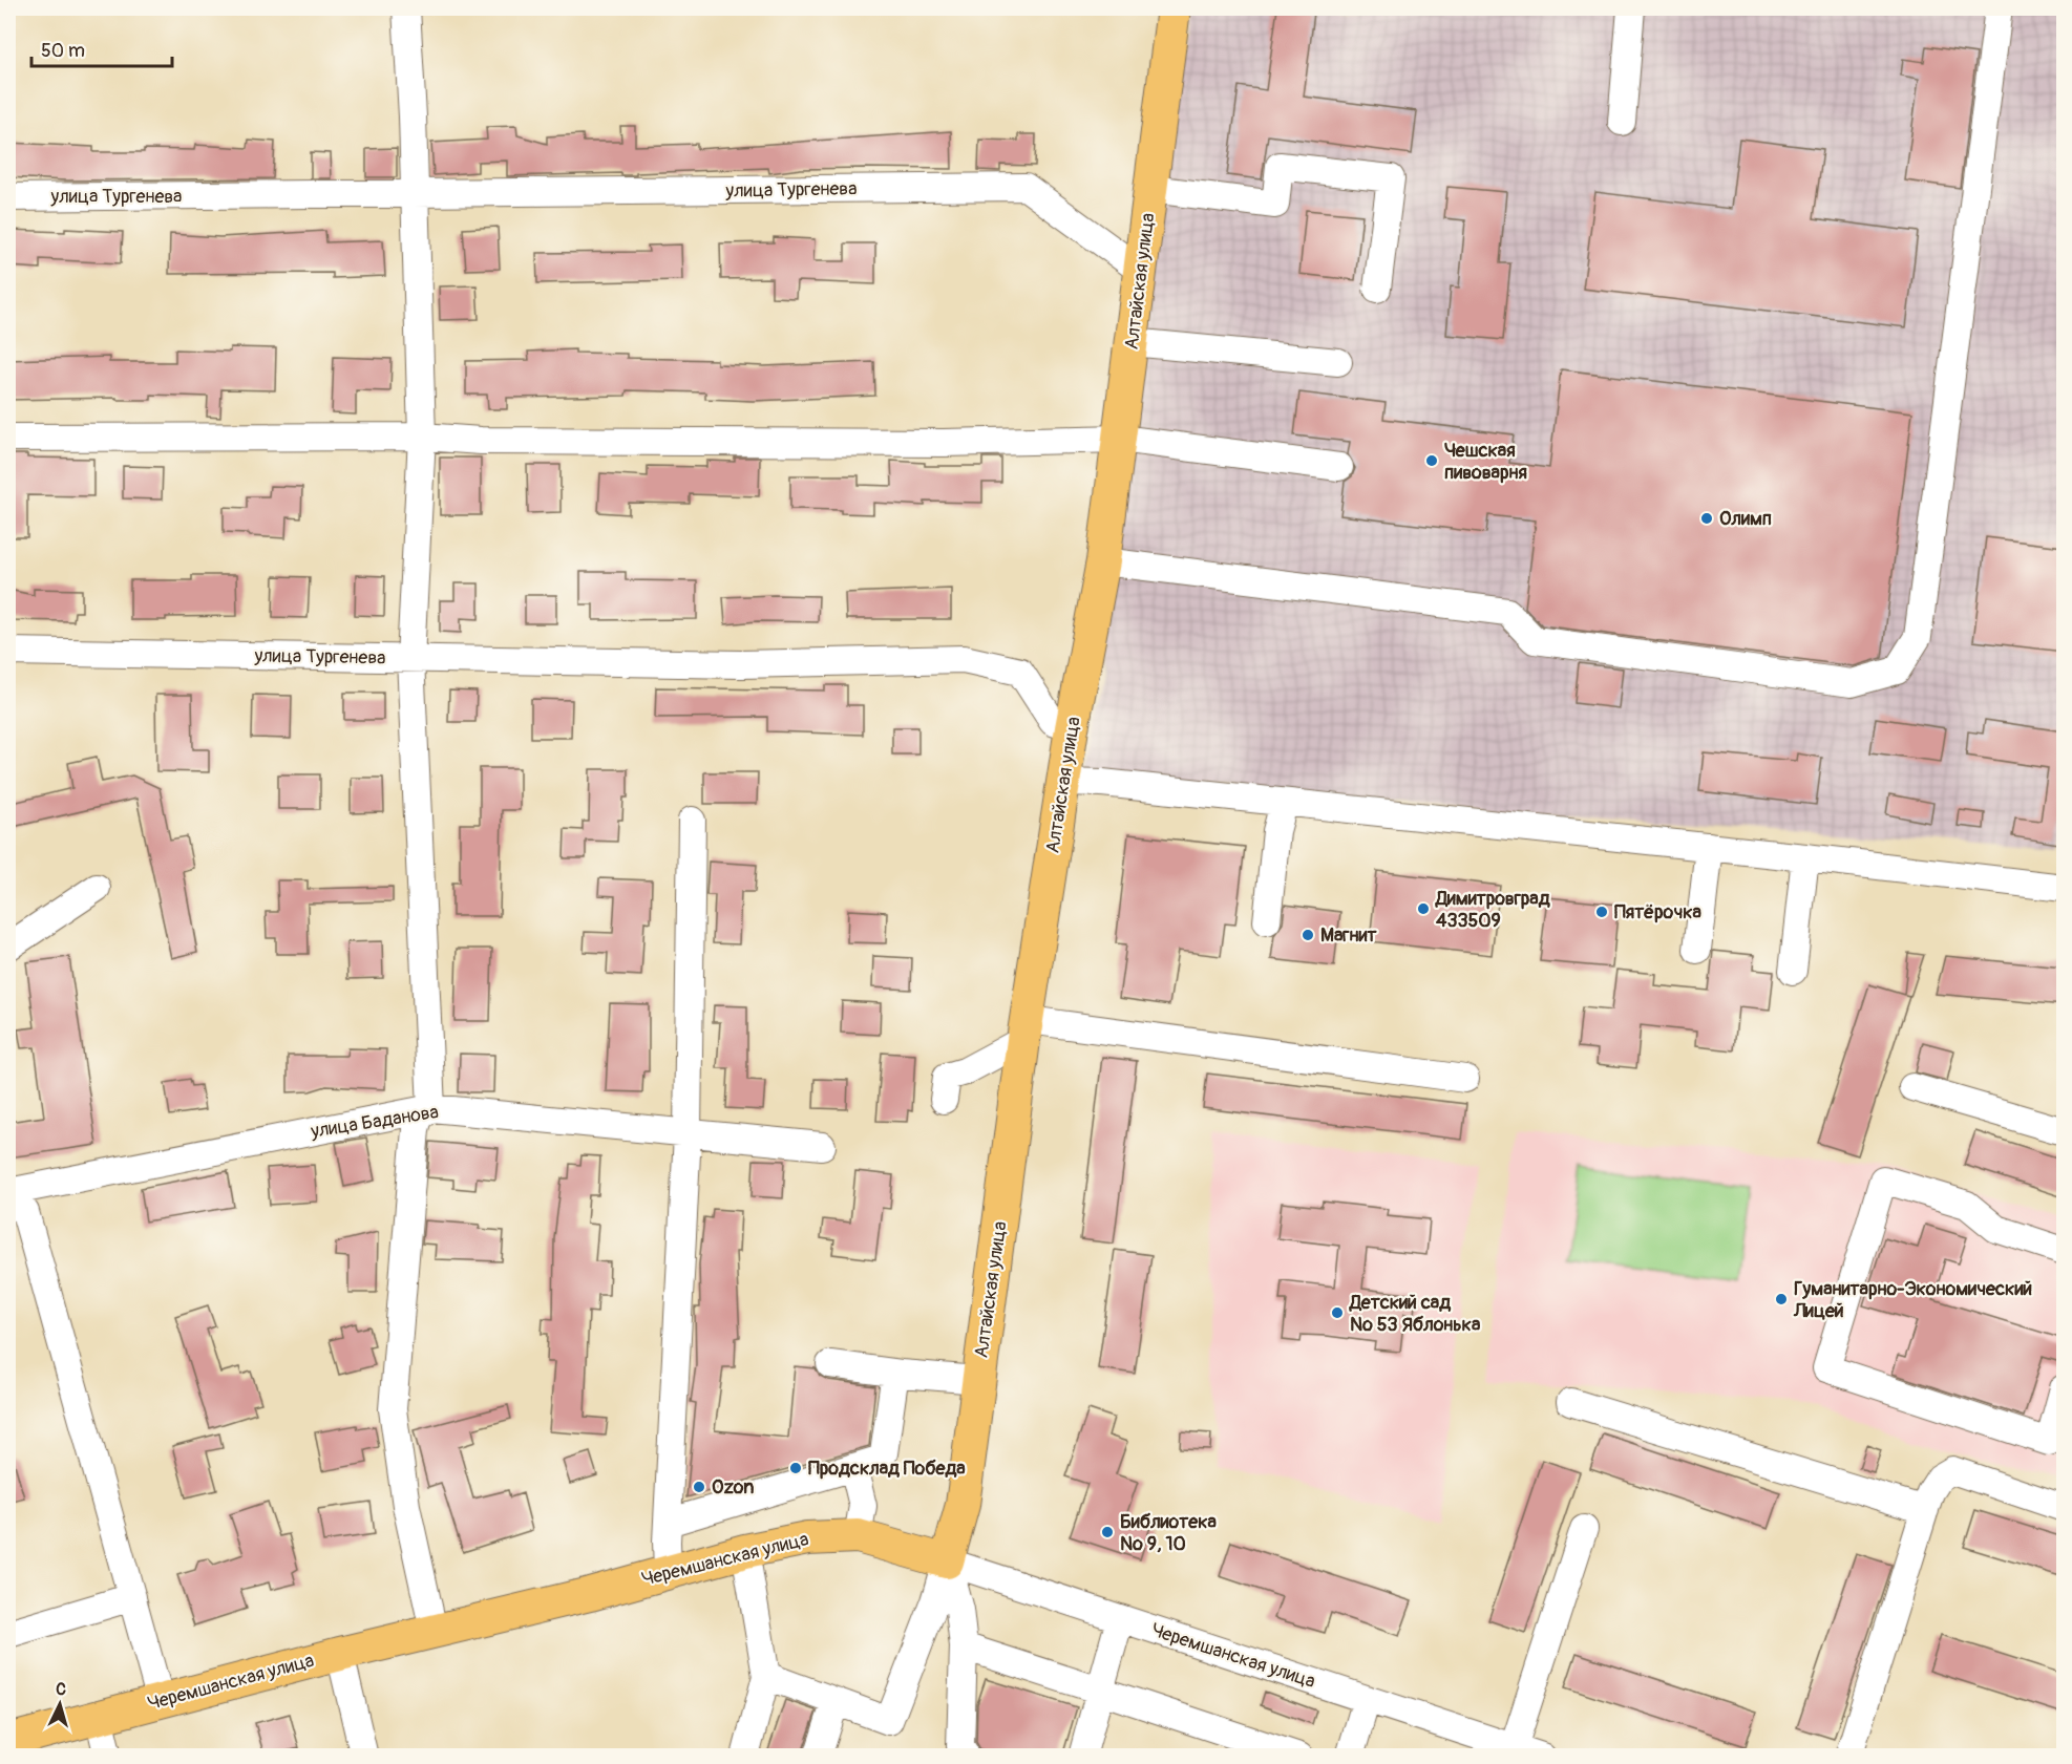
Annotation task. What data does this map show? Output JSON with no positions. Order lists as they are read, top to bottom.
{
  "streets": {
    "main road": ["Алтайская улица", "Черемшанская улица"],
    "street": ["улица Тургенева", "улица Баданова"]
  },
  "crossings": [
    ["улица Тургенева", "Алтайская улица"],
    ["Алтайская улица", "Черемшанская улица"]
  ],
  "places": [
    "Чешская пивоварня",
    "Олимп",
    "Димитровград 433509",
    "Пятёрочка",
    "Магнит",
    "Гуманитарно-Экономический Лицей",
    "Детский сад № 53 Яблонька",
    "Продсклад Победа",
    "Ozon",
    "Библиотека № 9, 10"
  ],
  "scale_bar": "50 m",
  "north": "top"
}
